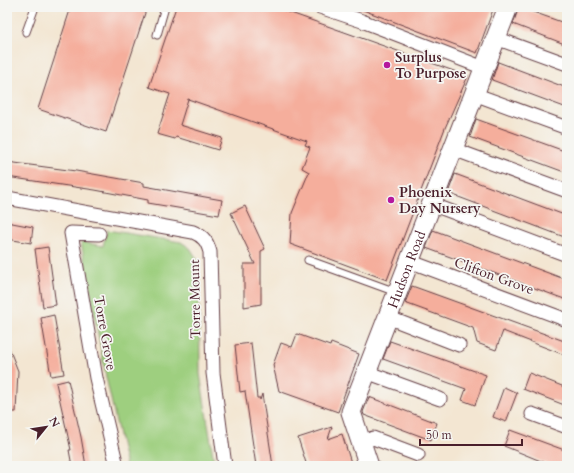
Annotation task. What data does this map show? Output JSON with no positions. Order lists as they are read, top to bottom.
{
  "streets": {
    "street": [
      "Hudson Road",
      "Clifton Grove",
      "Torre Mount",
      "Torre Grove"
    ]
  },
  "crossings": [
    ["Hudson Road", "Clifton Grove"]
  ],
  "places": ["Surplus To Purpose", "Phoenix Day Nursery"],
  "scale_bar": "50 m",
  "north": "top right"
}
